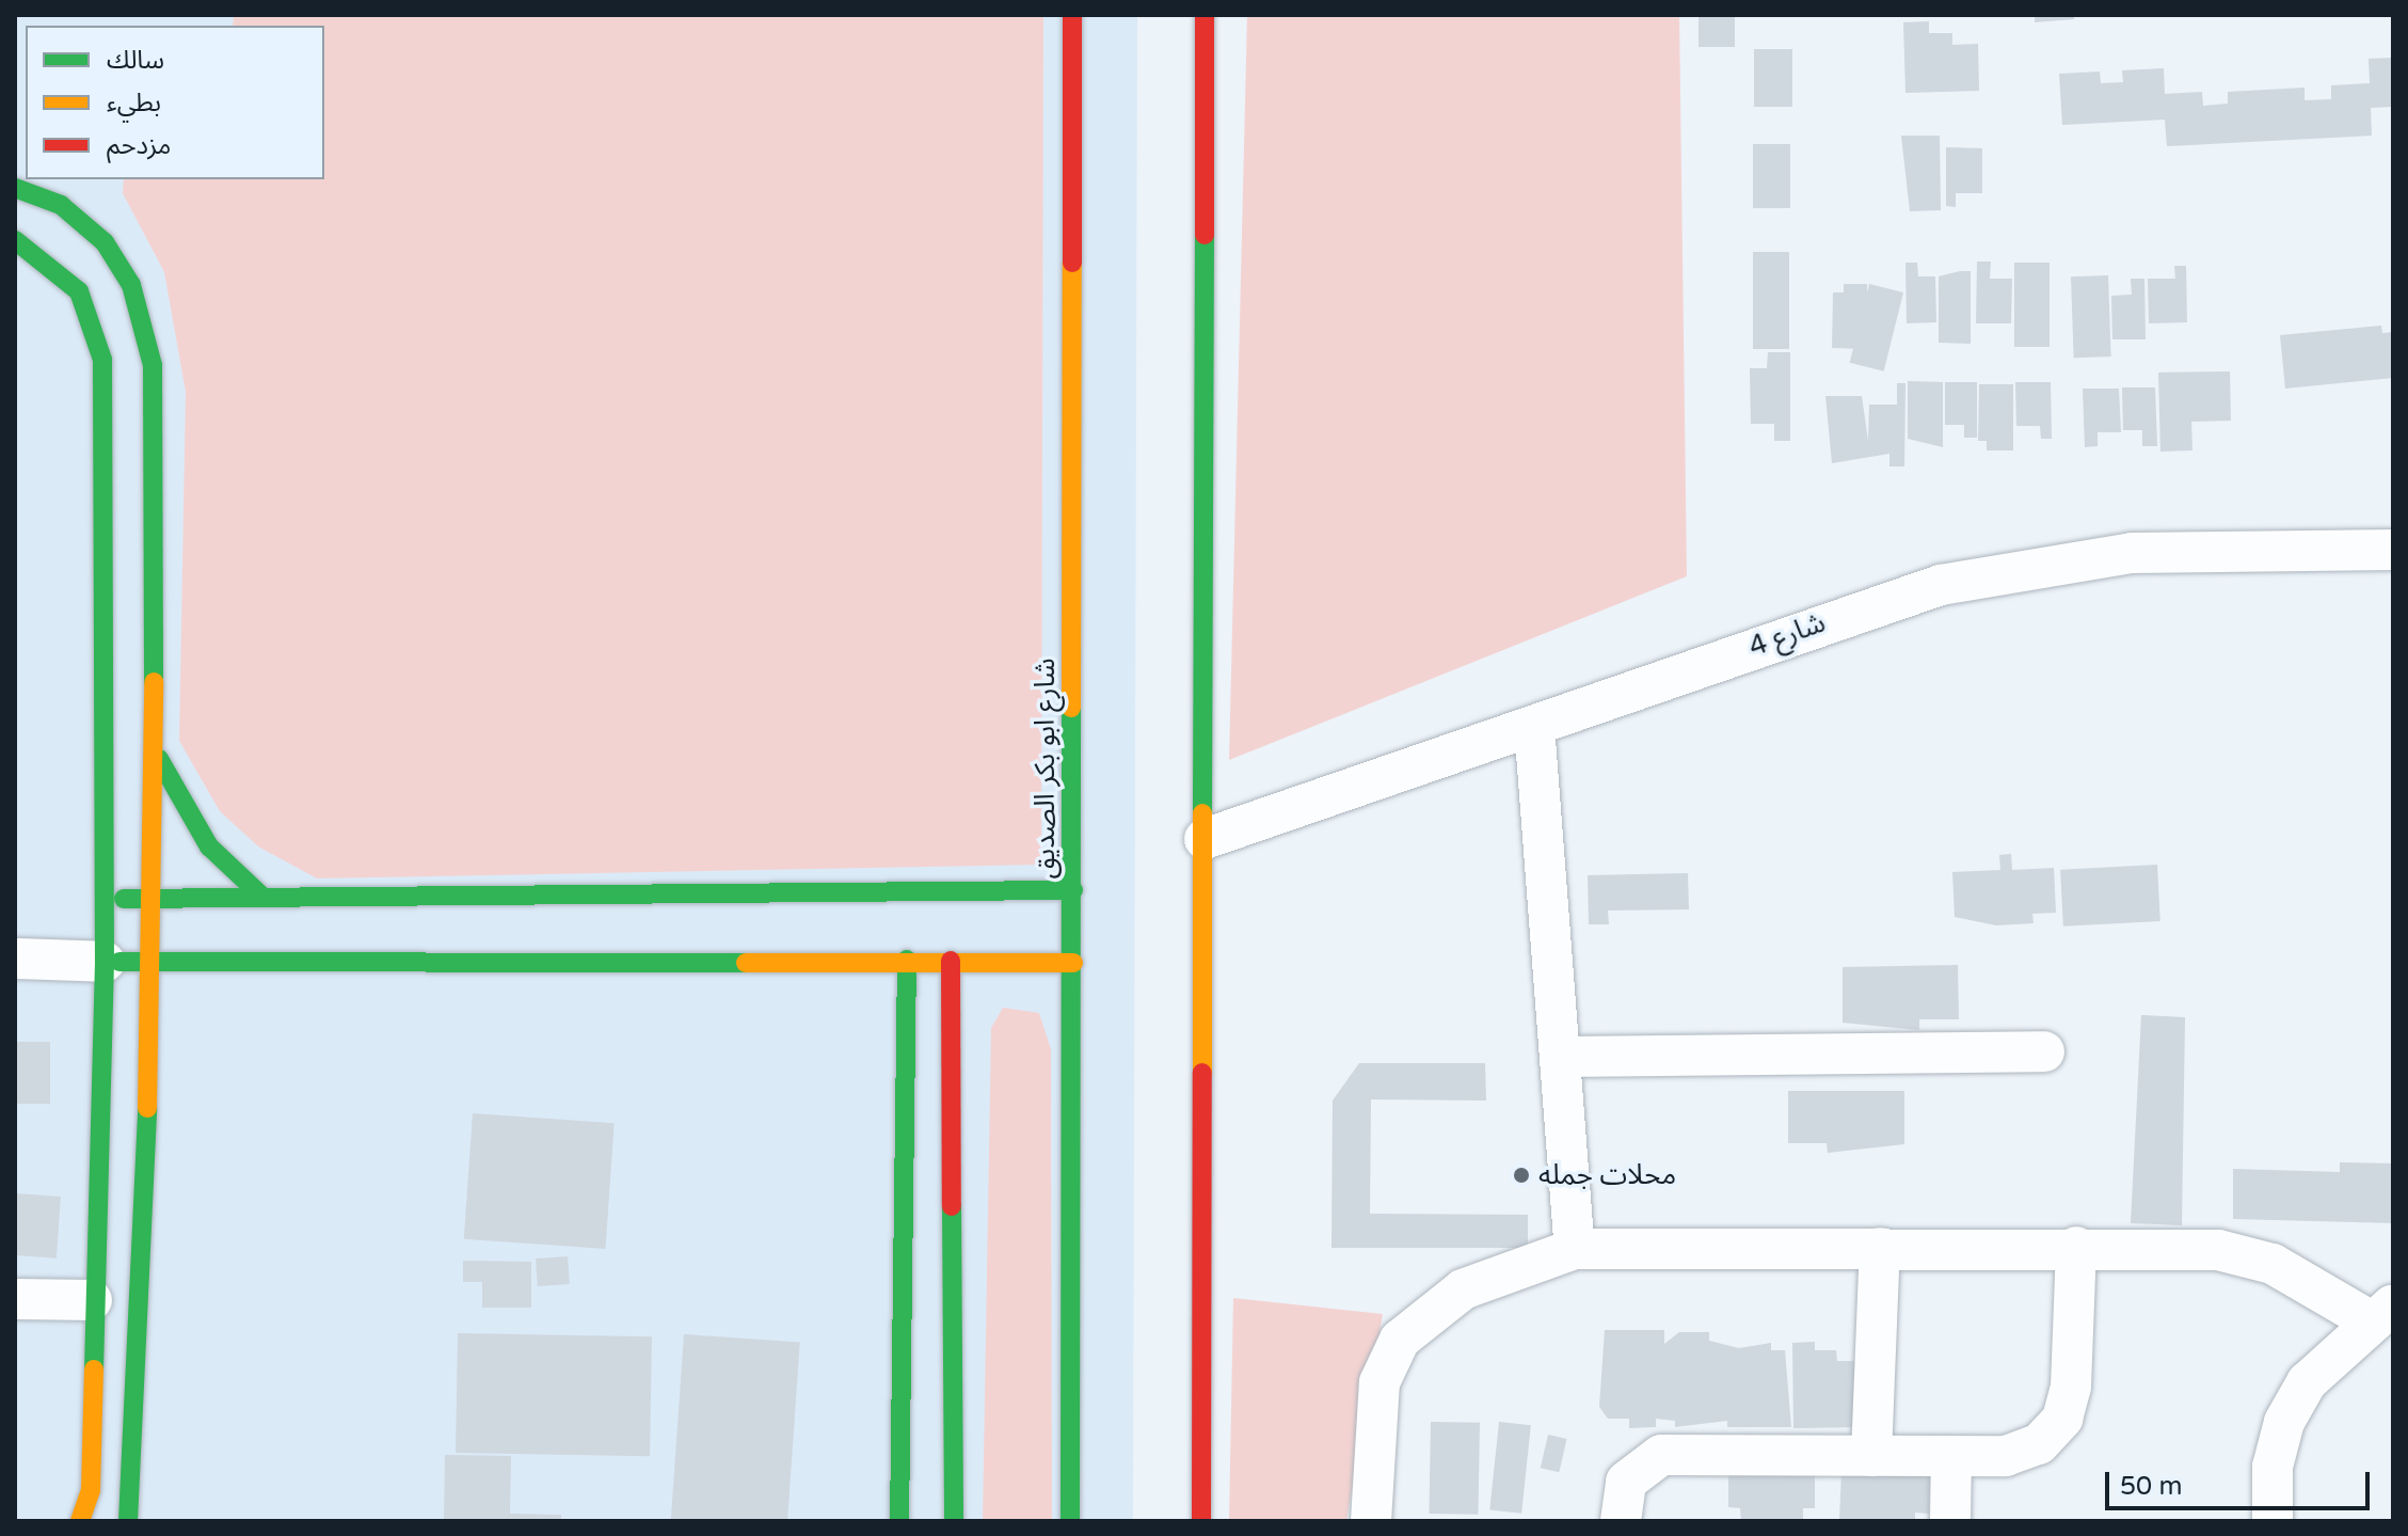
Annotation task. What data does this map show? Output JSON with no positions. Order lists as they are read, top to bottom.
{
  "streets": {
    "street": ["شارع 4", "شارع ابو بكر الصديق"]
  },
  "places": ["محلات جمله"],
  "legend": ["سالك", "بطيء", "مزدحم"],
  "scale_bar": "50 m"
}
